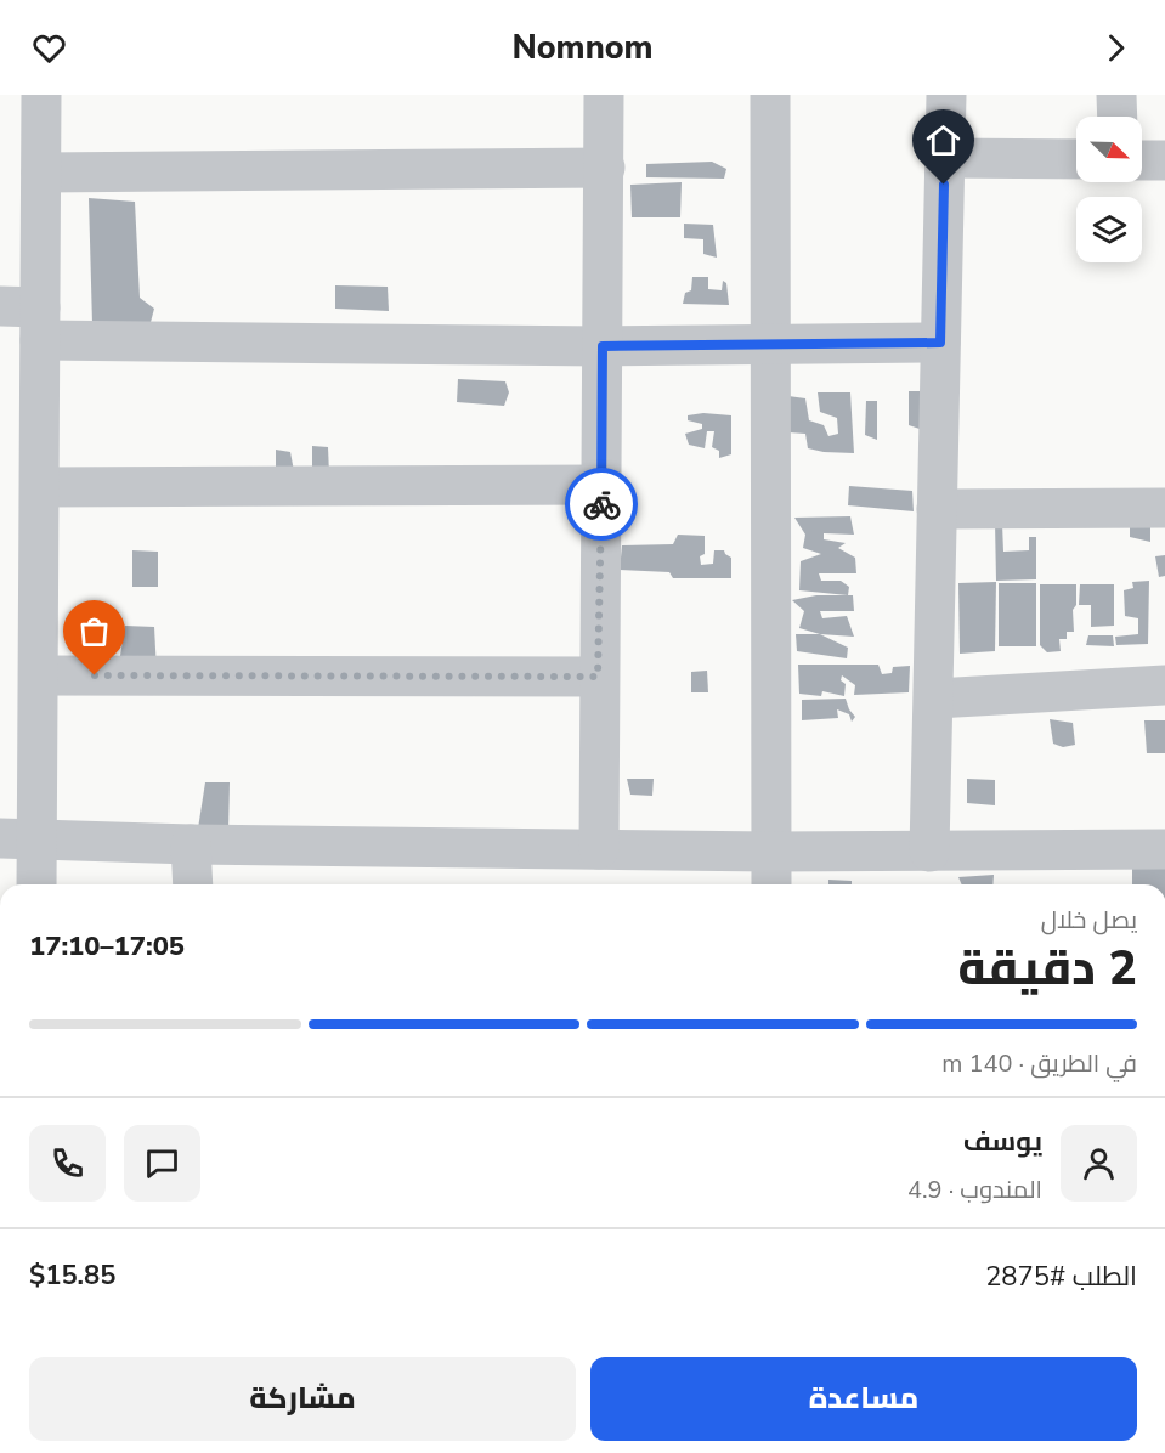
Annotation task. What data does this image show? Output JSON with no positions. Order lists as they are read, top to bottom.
{
  "north": "bottom right",
  "page": {
    "header": "Nomnom",
    "heading": ["2 دقيقة", "يصل خلال", "17:05–17:10"],
    "panel": [
      "يوسف",
      "المندوب · 4.9",
      "الطلب #2875",
      "$15.85"
    ],
    "bar": "في الطريق · 140 m",
    "buttons": ["مساعدة", "مشاركة"]
  }
}
